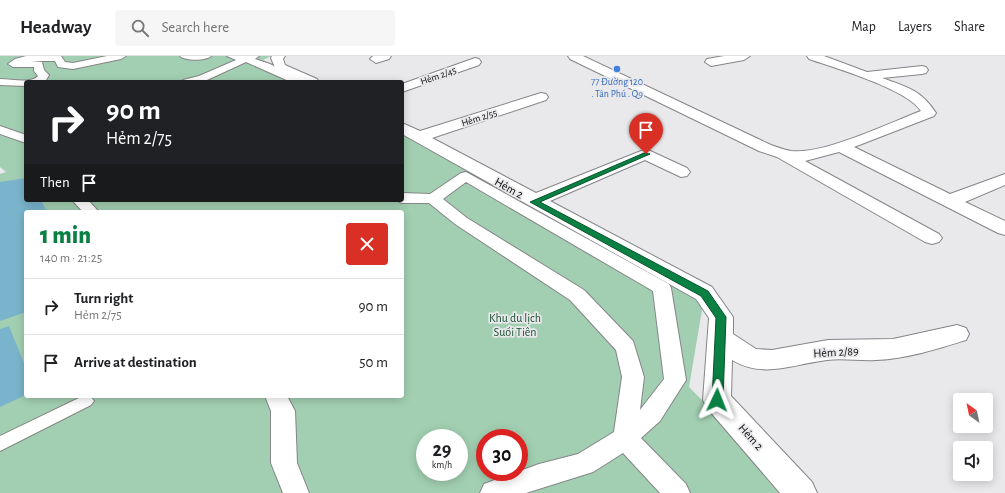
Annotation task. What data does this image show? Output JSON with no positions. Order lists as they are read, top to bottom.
{
  "streets": {
    "street": [
      "Hẻm 2/45",
      "Hẻm 2/55",
      "Hẻm 2",
      "Hẻm 2/89"
    ]
  },
  "crossings": [
    ["Hẻm 2/55", "Hẻm 2"],
    ["Hẻm 2", "Hẻm 2/89"]
  ],
  "parks": ["Khu du lịch Suối Tiên"],
  "places": ["77 Đường 120 . Tân Phú . Q9"],
  "north": "top left",
  "page": {
    "header": "Headway",
    "search": "Search here",
    "nav": ["Map", "Layers", "Share"],
    "turn": ["90 m", "Hẻm 2/75"],
    "then": "Then",
    "heading": ["1 min", "140 m · 21:25"],
    "list": [
      {
        "name": "Turn right",
        "note": "Hẻm 2/75",
        "value": "90 m"
      },
      {
        "name": "Arrive at destination",
        "value": "50 m"
      }
    ],
    "speed": "29 km/h",
    "limit": "30"
  }
}
